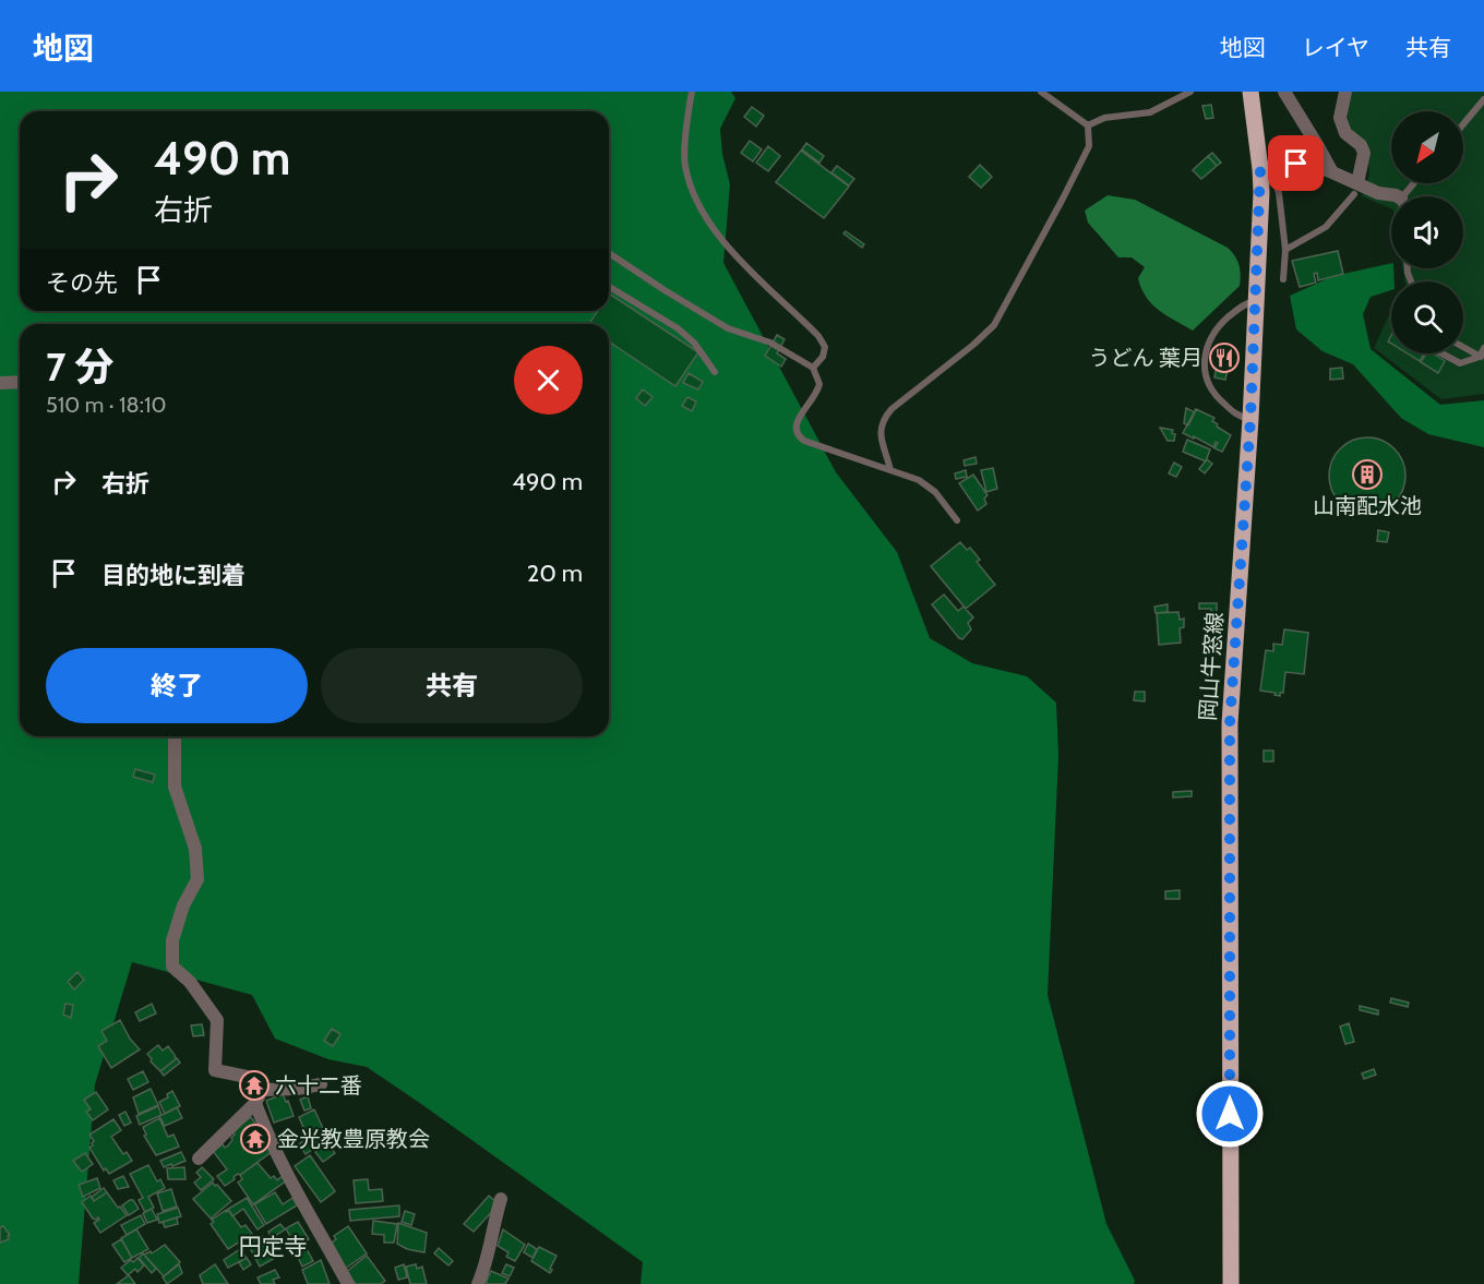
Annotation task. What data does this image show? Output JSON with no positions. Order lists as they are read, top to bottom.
{
  "streets": {
    "main road": ["岡山牛窓線"]
  },
  "districts": ["円定寺"],
  "places": {
    "restaurant": ["うどん 葉月"],
    "building": ["山南配水池"],
    "temple": ["六十二番", "金光教豊原教会"]
  },
  "north": "bottom left",
  "page": {
    "header": "地図",
    "nav": ["地図", "レイヤ", "共有"],
    "turn": ["490 m", "右折"],
    "then": "その先",
    "heading": ["7 分", "510 m · 18:10"],
    "list": [
      {
        "name": "右折",
        "value": "490 m"
      },
      {
        "name": "目的地に到着",
        "value": "20 m"
      }
    ],
    "buttons": ["終了", "共有"]
  }
}
